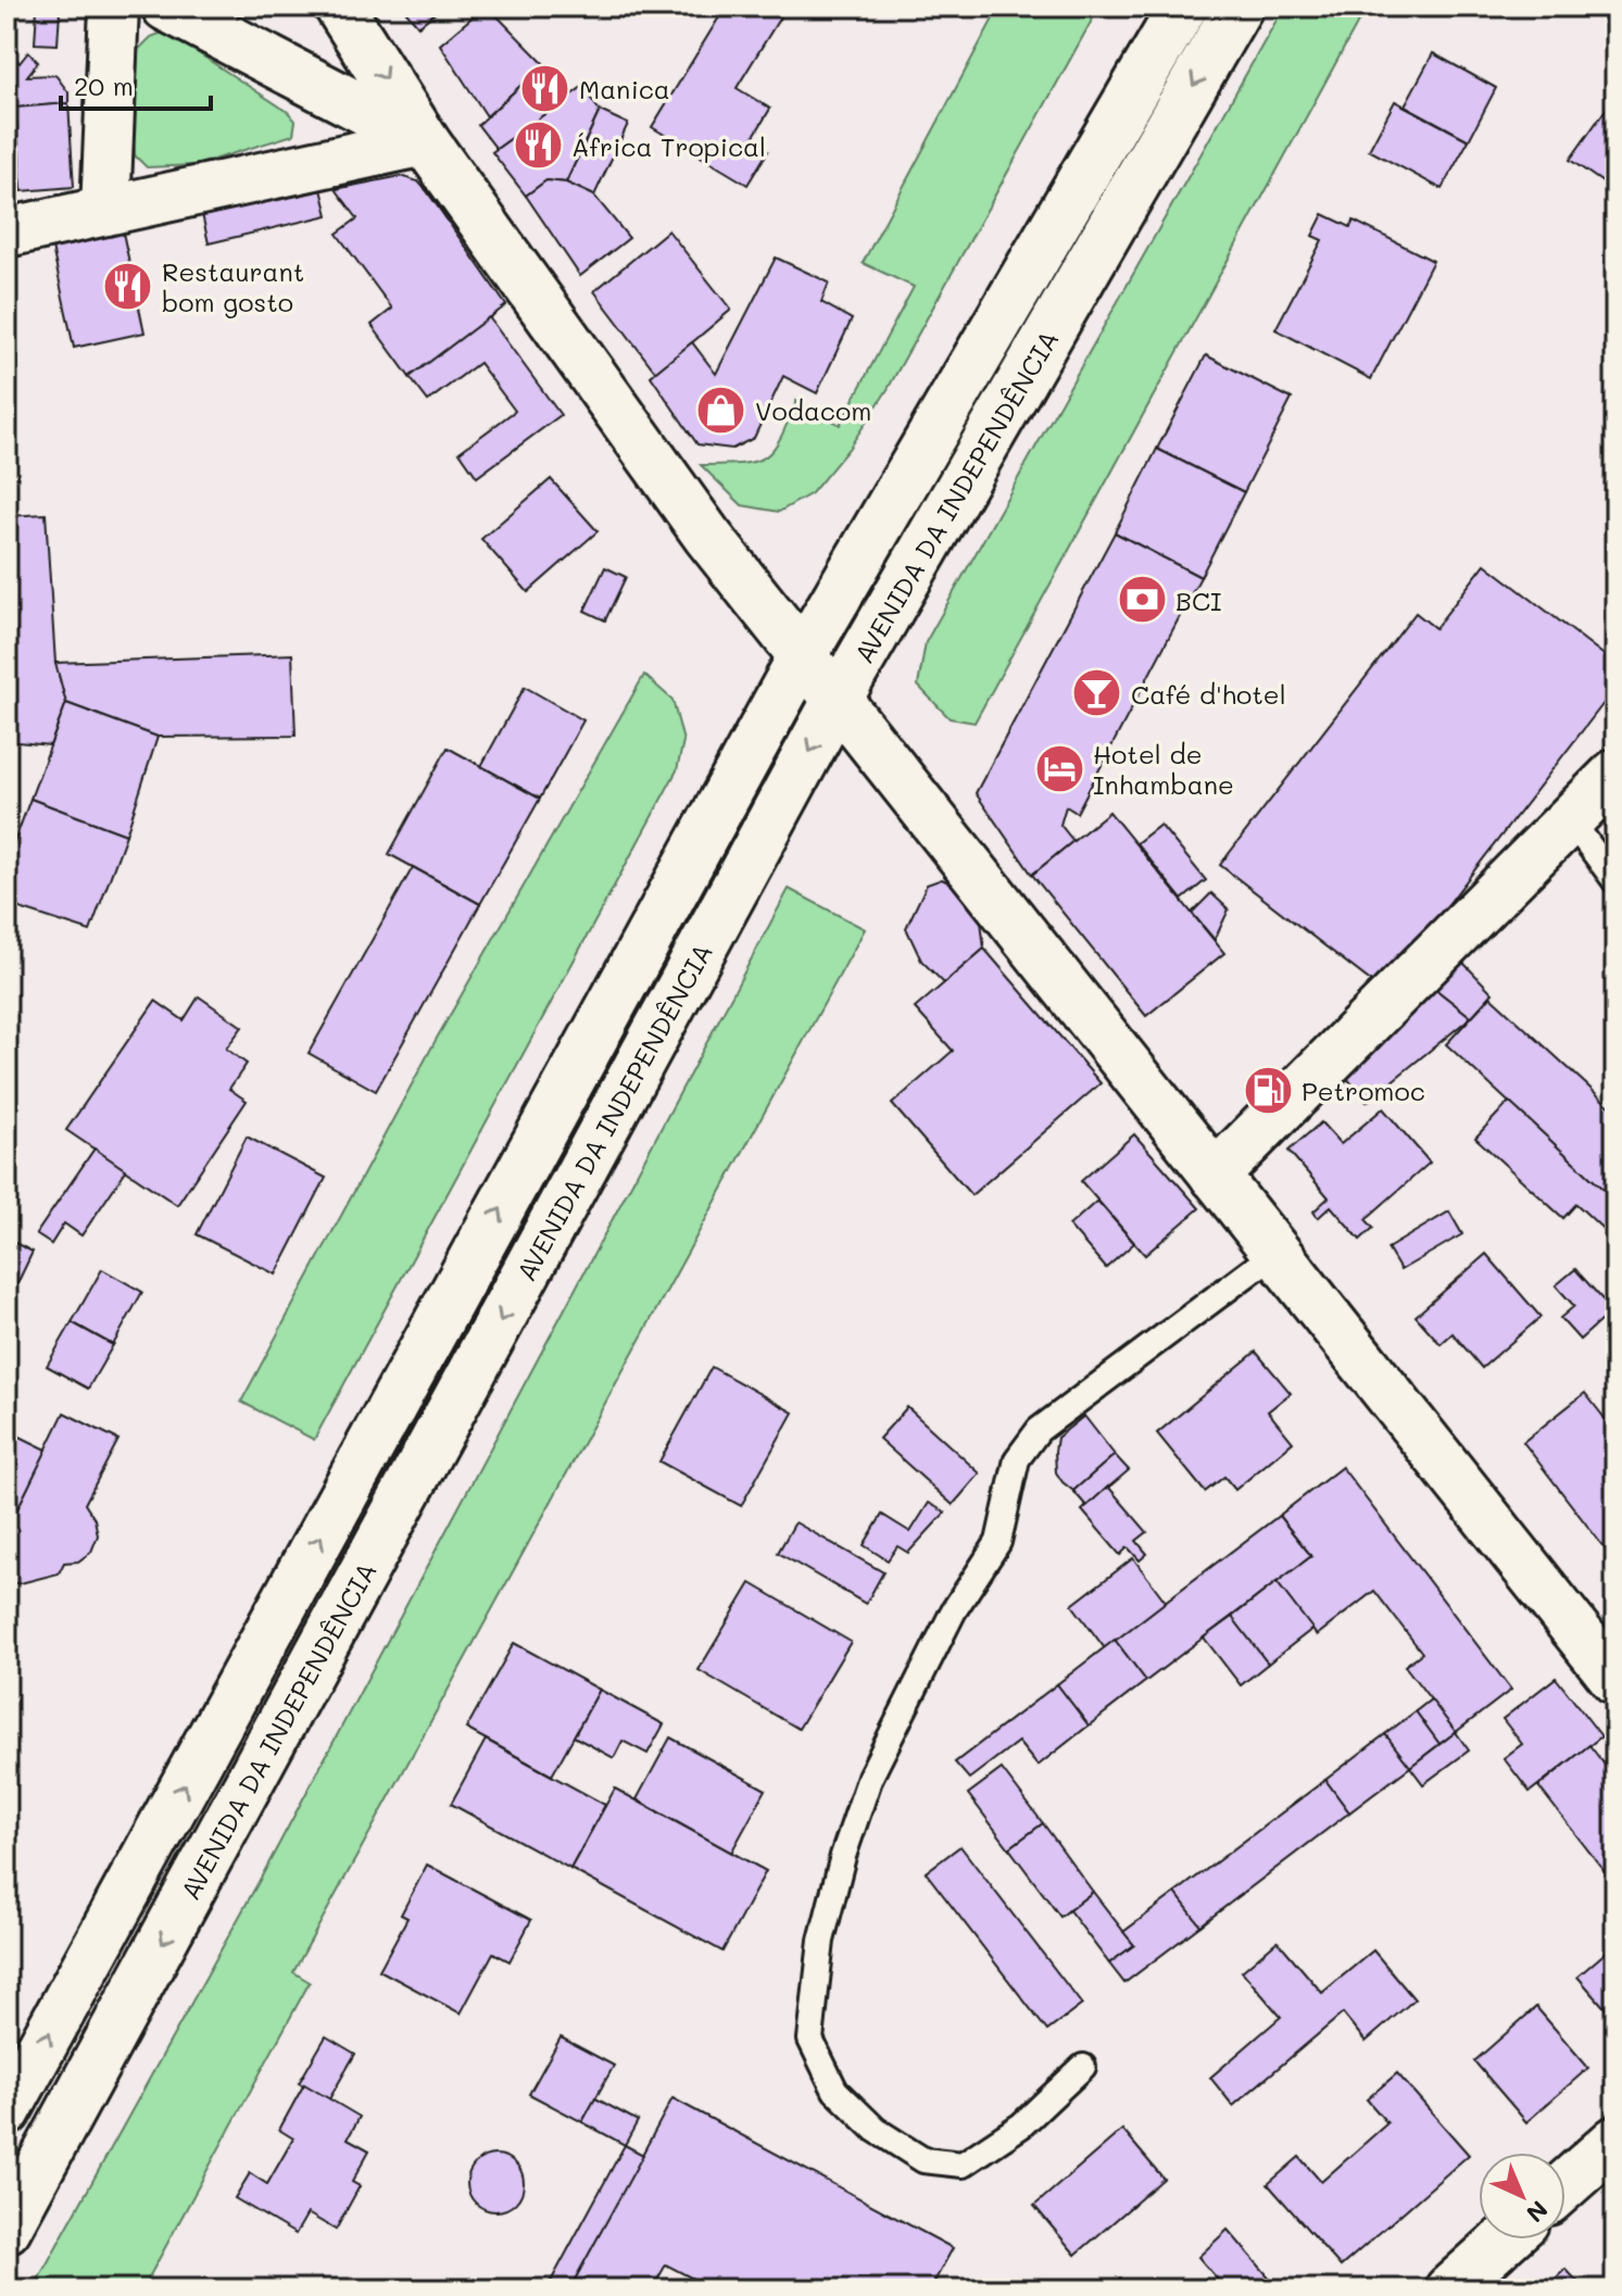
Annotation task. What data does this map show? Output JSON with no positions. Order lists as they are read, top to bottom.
{
  "streets": {
    "main road": ["AVENIDA DA INDEPENDÊNCIA"]
  },
  "places": {
    "restaurant": ["Manica", "África Tropical", "Restaurant bom gosto"],
    "shop": ["Vodacom"],
    "bank": ["BCI"],
    "bar": ["Café d'hotel"],
    "hotel": ["Hotel de Inhambane"],
    "fuel station": ["Petromoc"]
  },
  "scale_bar": "20 m",
  "north": "bottom right"
}
